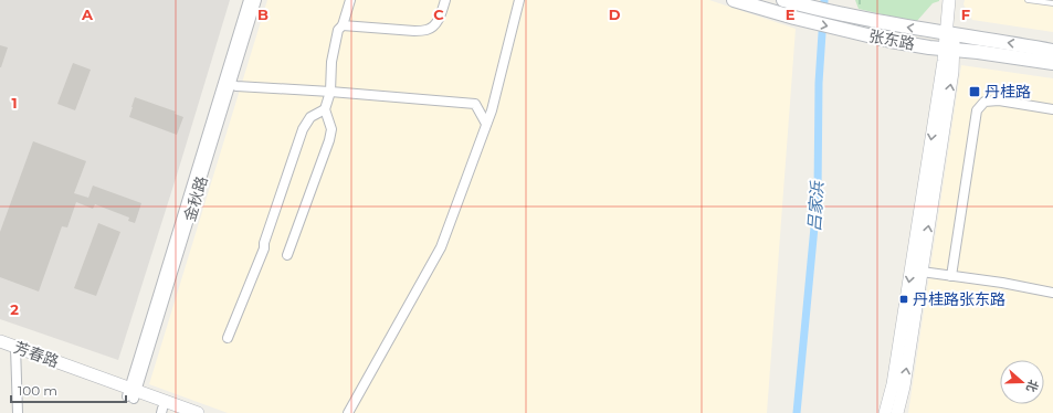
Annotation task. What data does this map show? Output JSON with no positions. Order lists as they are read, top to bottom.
{
  "streets": {
    "main road": ["张东路"],
    "street": ["金秋路", "芳春路"]
  },
  "crossings": [
    ["金秋路", "芳春路"]
  ],
  "water": ["吕家浜"],
  "places": {
    "transit": ["丹桂路", "丹桂路张东路"]
  },
  "scale_bar": "100 m",
  "north": "right",
  "grid": {
    "columns": [
      "A",
      "B",
      "C",
      "D",
      "E",
      "F"
    ],
    "rows": ["1", "2"]
  }
}
